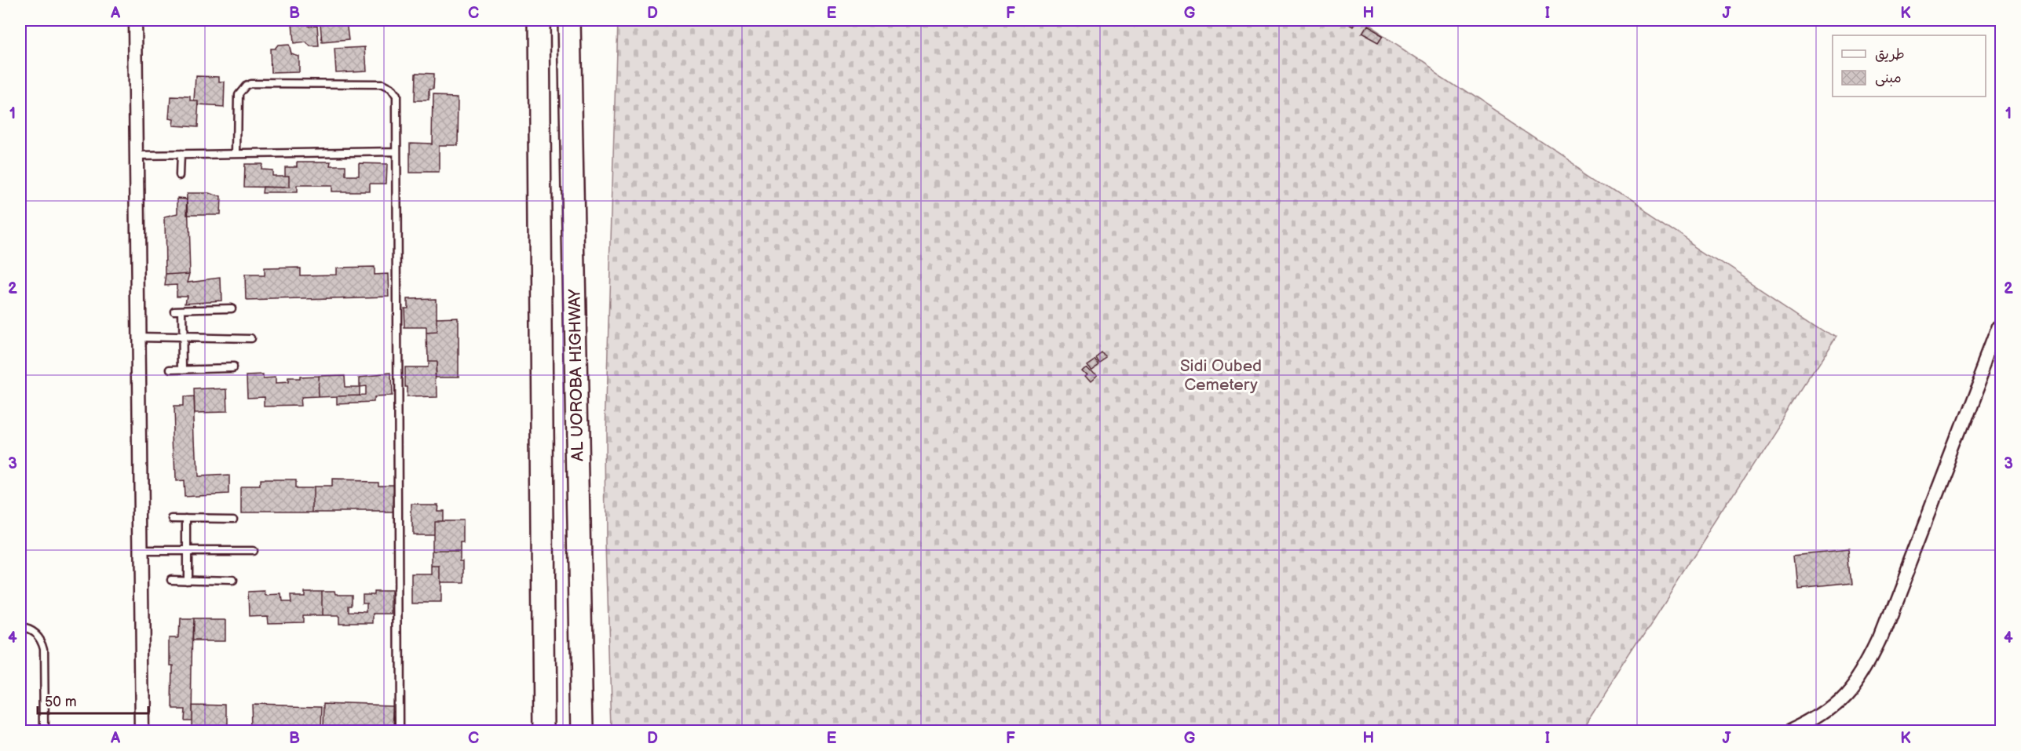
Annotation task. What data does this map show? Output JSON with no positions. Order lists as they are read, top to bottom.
{
  "streets": {
    "highway": ["AL UOROBA HIGHWAY"]
  },
  "parks": ["Sidi Oubed Cemetery"],
  "legend": ["طريق", "مبنى"],
  "scale_bar": "50 m",
  "grid": {
    "columns": [
      "A",
      "B",
      "C",
      "D",
      "E",
      "F",
      "G",
      "H",
      "I",
      "J",
      "K"
    ],
    "rows": [
      "1",
      "2",
      "3",
      "4"
    ]
  }
}
